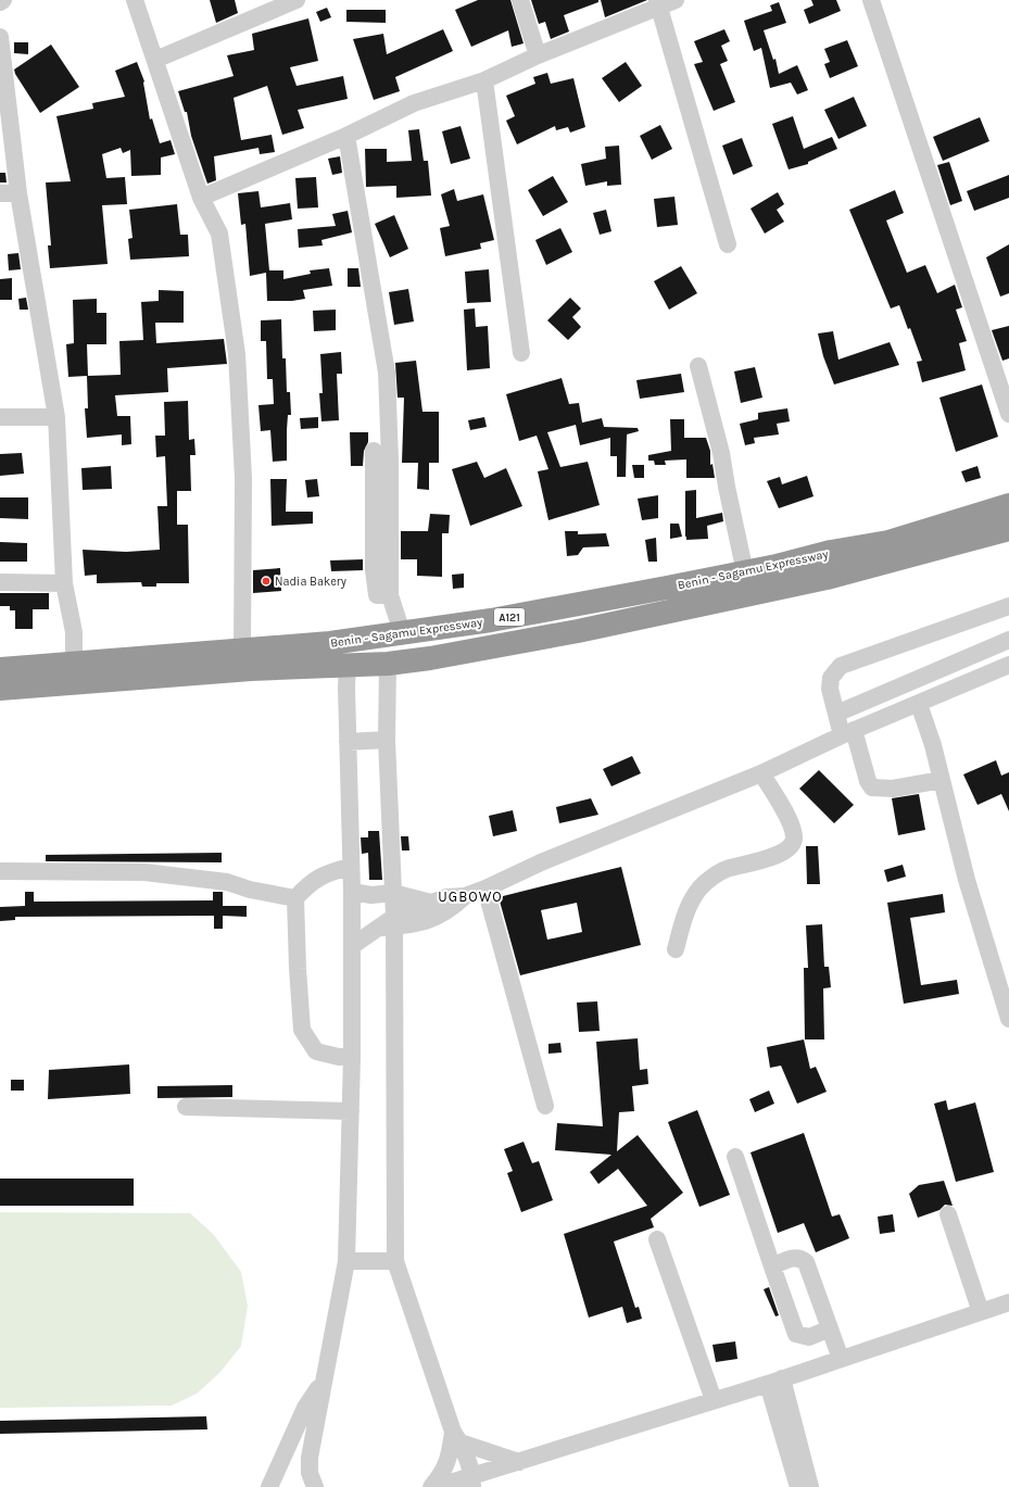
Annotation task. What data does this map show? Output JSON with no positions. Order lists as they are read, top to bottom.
{
  "streets": {
    "highway": ["Benin - Sagamu Expressway", "A121"]
  },
  "districts": ["UGBOWO"],
  "places": ["Nadia Bakery"]
}
